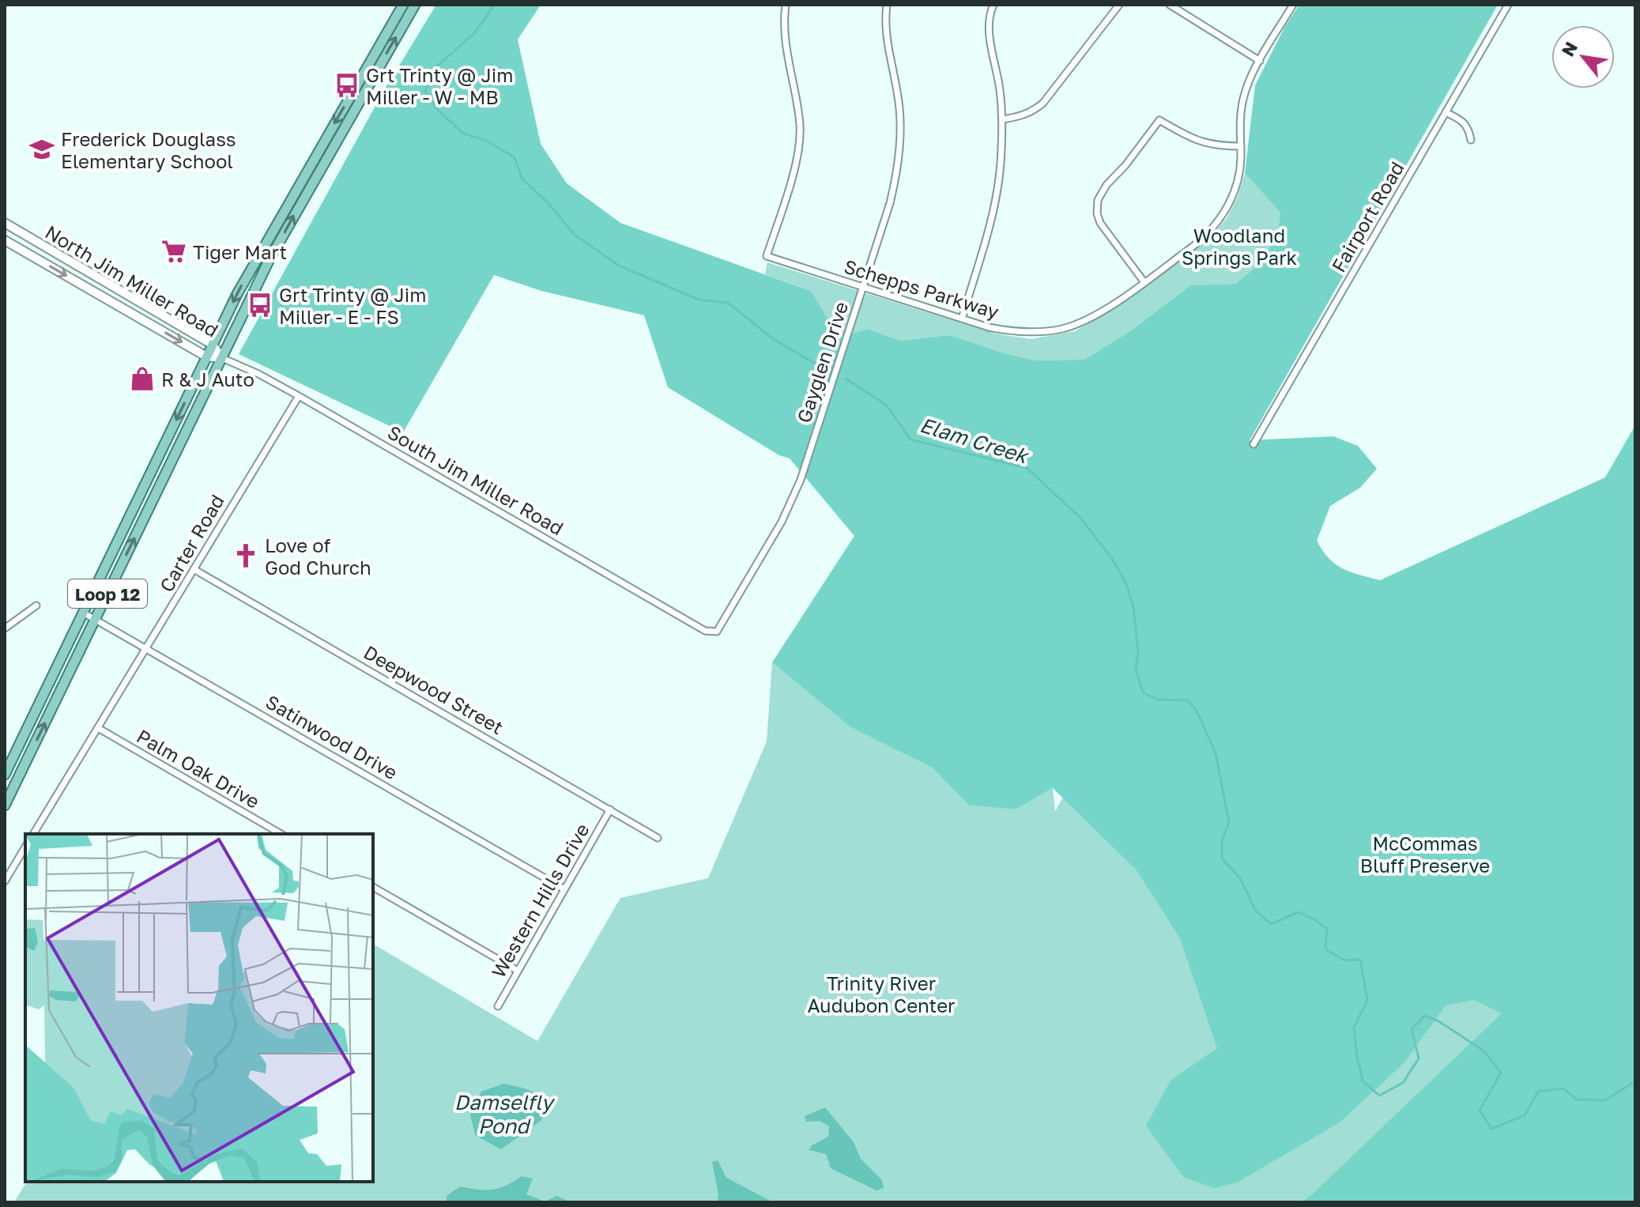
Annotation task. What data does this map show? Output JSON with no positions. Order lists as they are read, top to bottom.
{
  "streets": {
    "main road": ["North Jim Miller Road", "Loop 12"],
    "street": [
      "Fairport Road",
      "Schepps Parkway",
      "Gayglen Drive",
      "South Jim Miller Road",
      "Carter Road",
      "Deepwood Street",
      "Satinwood Drive",
      "Palm Oak Drive",
      "Western Hills Drive"
    ]
  },
  "crossings": [
    ["North Jim Miller Road", "South Jim Miller Road"],
    ["North Jim Miller Road", "Loop 12"],
    ["Schepps Parkway", "Gayglen Drive"],
    ["Gayglen Drive", "South Jim Miller Road"],
    ["South Jim Miller Road", "Carter Road"],
    ["South Jim Miller Road", "Loop 12"],
    ["Carter Road", "Deepwood Street"],
    ["Carter Road", "Satinwood Drive"],
    ["Carter Road", "Palm Oak Drive"],
    ["Loop 12", "Satinwood Drive"],
    ["Deepwood Street", "Western Hills Drive"],
    ["Satinwood Drive", "Western Hills Drive"]
  ],
  "water": ["Elam Creek", "Damselfly Pond"],
  "parks": ["Woodland Springs Park", "McCommas Bluff Preserve", "Trinity River Audubon Center"],
  "places": {
    "bus stop": ["Grt Trinty @ Jim Miller - W - MB", "Grt Trinty @ Jim Miller - E - FS"],
    "school or university": ["Frederick Douglass Elementary School"],
    "supermarket": ["Tiger Mart"],
    "shop": ["R & J Auto"],
    "church": ["Love of God Church"]
  },
  "north": "top left"
}
